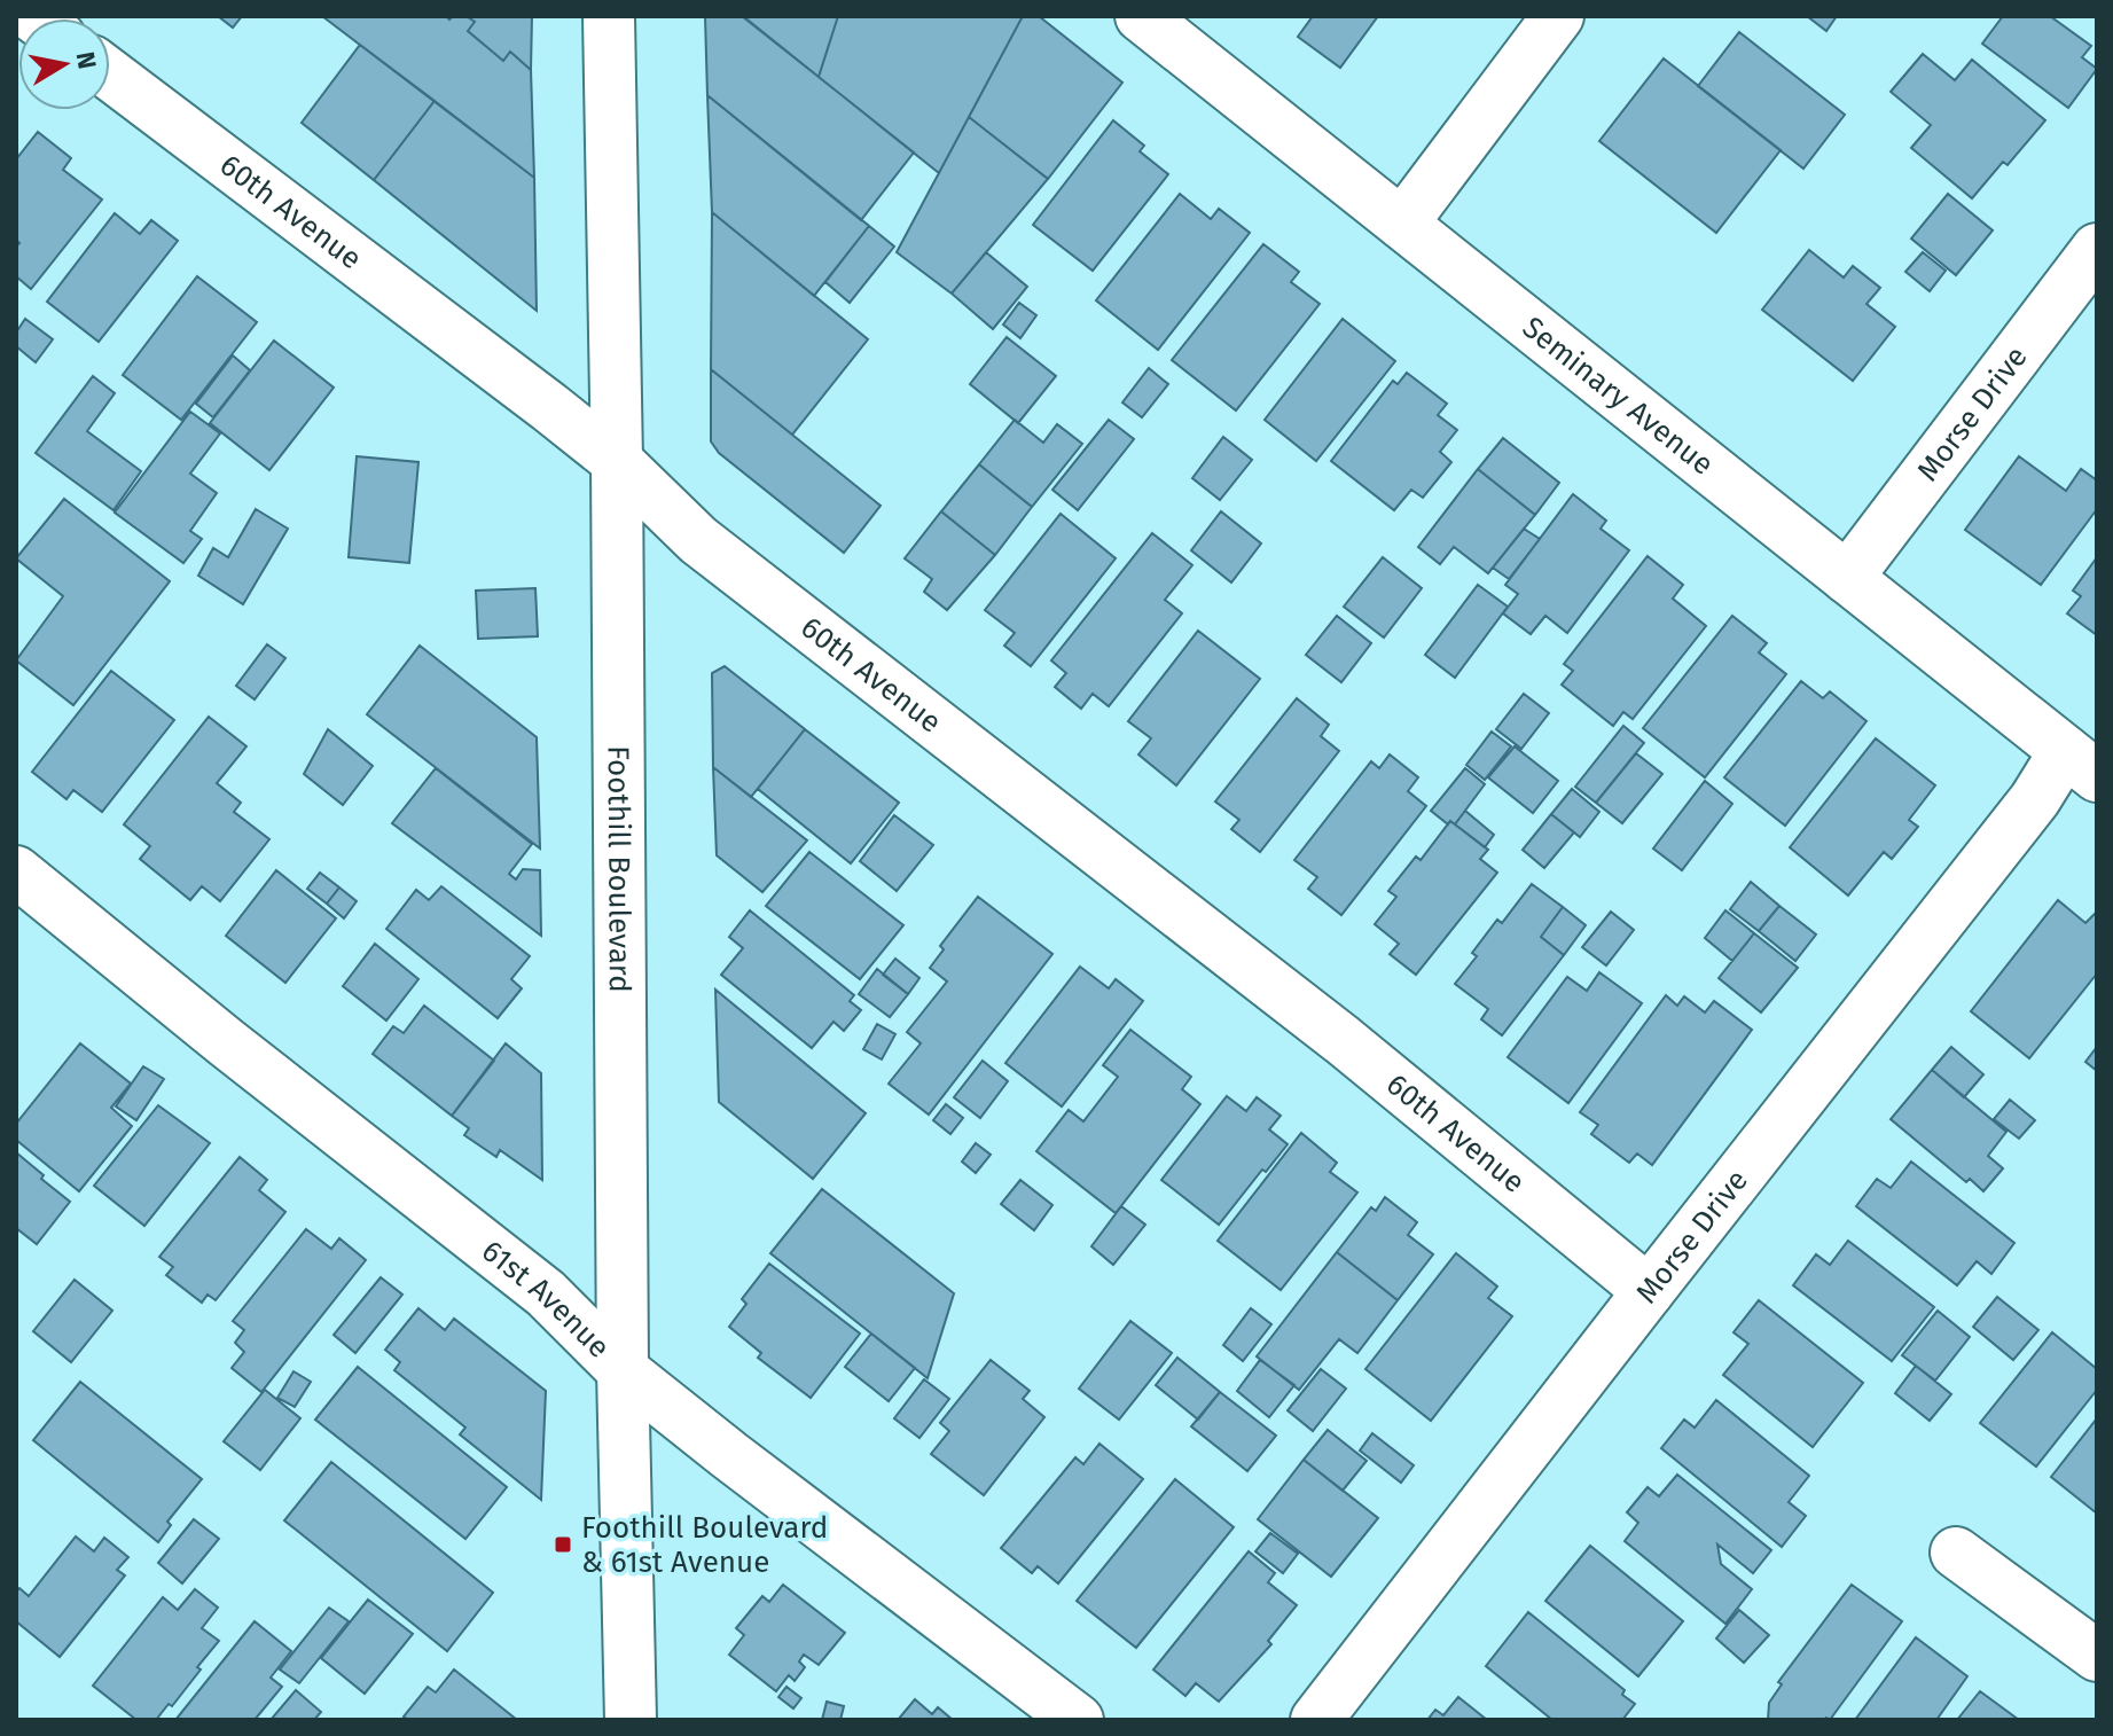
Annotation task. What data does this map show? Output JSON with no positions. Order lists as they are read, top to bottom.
{
  "streets": {
    "street": [
      "60th Avenue",
      "Seminary Avenue",
      "Morse Drive",
      "Foothill Boulevard",
      "61st Avenue"
    ]
  },
  "crossings": [
    ["60th Avenue", "Morse Drive"],
    ["60th Avenue", "Foothill Boulevard"],
    ["Seminary Avenue", "Morse Drive"],
    ["Foothill Boulevard", "61st Avenue"]
  ],
  "places": {
    "transit": ["Foothill Boulevard & 61st Avenue"]
  },
  "north": "right"
}
